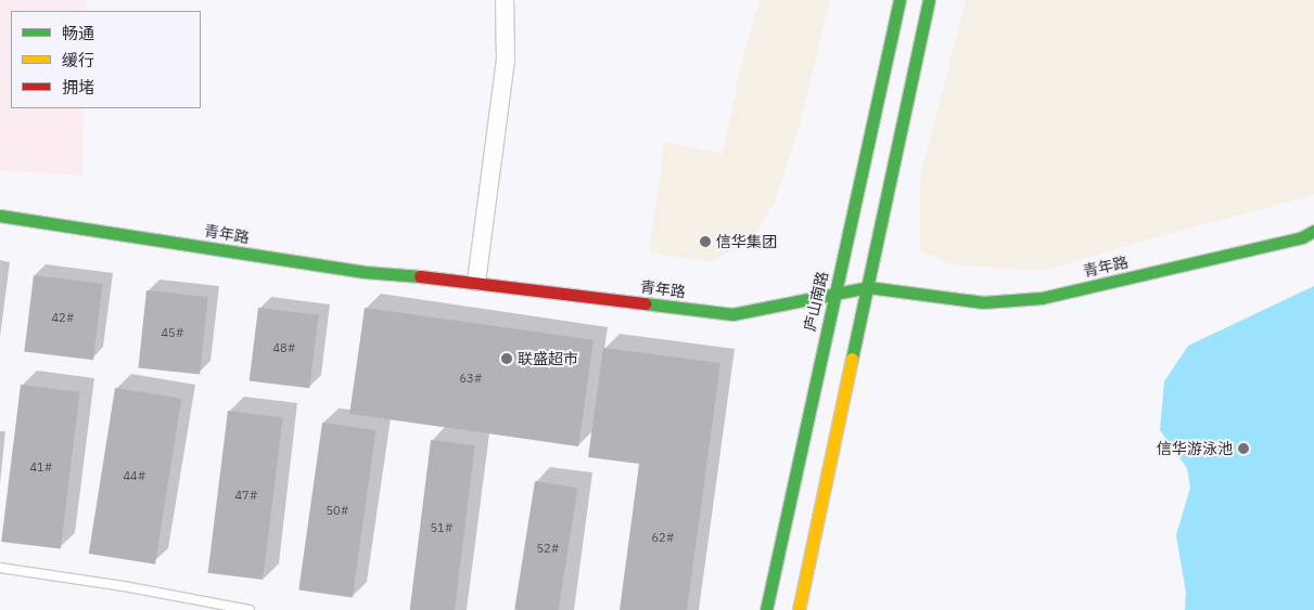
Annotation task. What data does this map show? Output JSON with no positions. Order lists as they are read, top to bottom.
{
  "streets": {
    "main road": ["青年路", "庐山南路"]
  },
  "crossings": [
    ["青年路", "庐山南路"]
  ],
  "places": ["信华集团", "联盛超市", "信华游泳池"],
  "house_numbers": [
    "42#",
    "45#",
    "48#",
    "63#",
    "41#",
    "44#",
    "47#",
    "50#",
    "51#",
    "62#",
    "52#"
  ],
  "legend": ["畅通", "缓行", "拥堵"]
}
